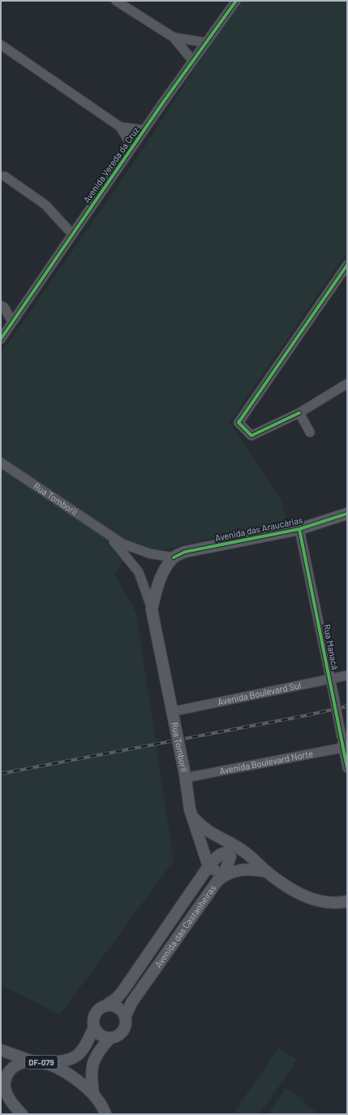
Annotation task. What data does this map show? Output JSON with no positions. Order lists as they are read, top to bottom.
{
  "streets": {
    "main road": [
      "Rua Tomboril",
      "Avenida das Araucárias",
      "Avenida das Castanheiras",
      "DF-079"
    ],
    "street": [
      "Avenida Vereda da Cruz",
      "Rua Manacá",
      "Avenida Boulevard Sul",
      "Avenida Boulevard Norte"
    ]
  },
  "crossings": [
    ["Rua Tomboril", "Avenida das Araucárias"],
    ["Rua Tomboril", "Avenida Boulevard Sul"],
    ["Rua Tomboril", "Avenida Boulevard Norte"],
    ["Rua Tomboril", "Avenida das Castanheiras"],
    ["Avenida das Araucárias", "Rua Manacá"],
    ["Rua Manacá", "Avenida Boulevard Sul"],
    ["Rua Manacá", "Avenida Boulevard Norte"]
  ]
}
